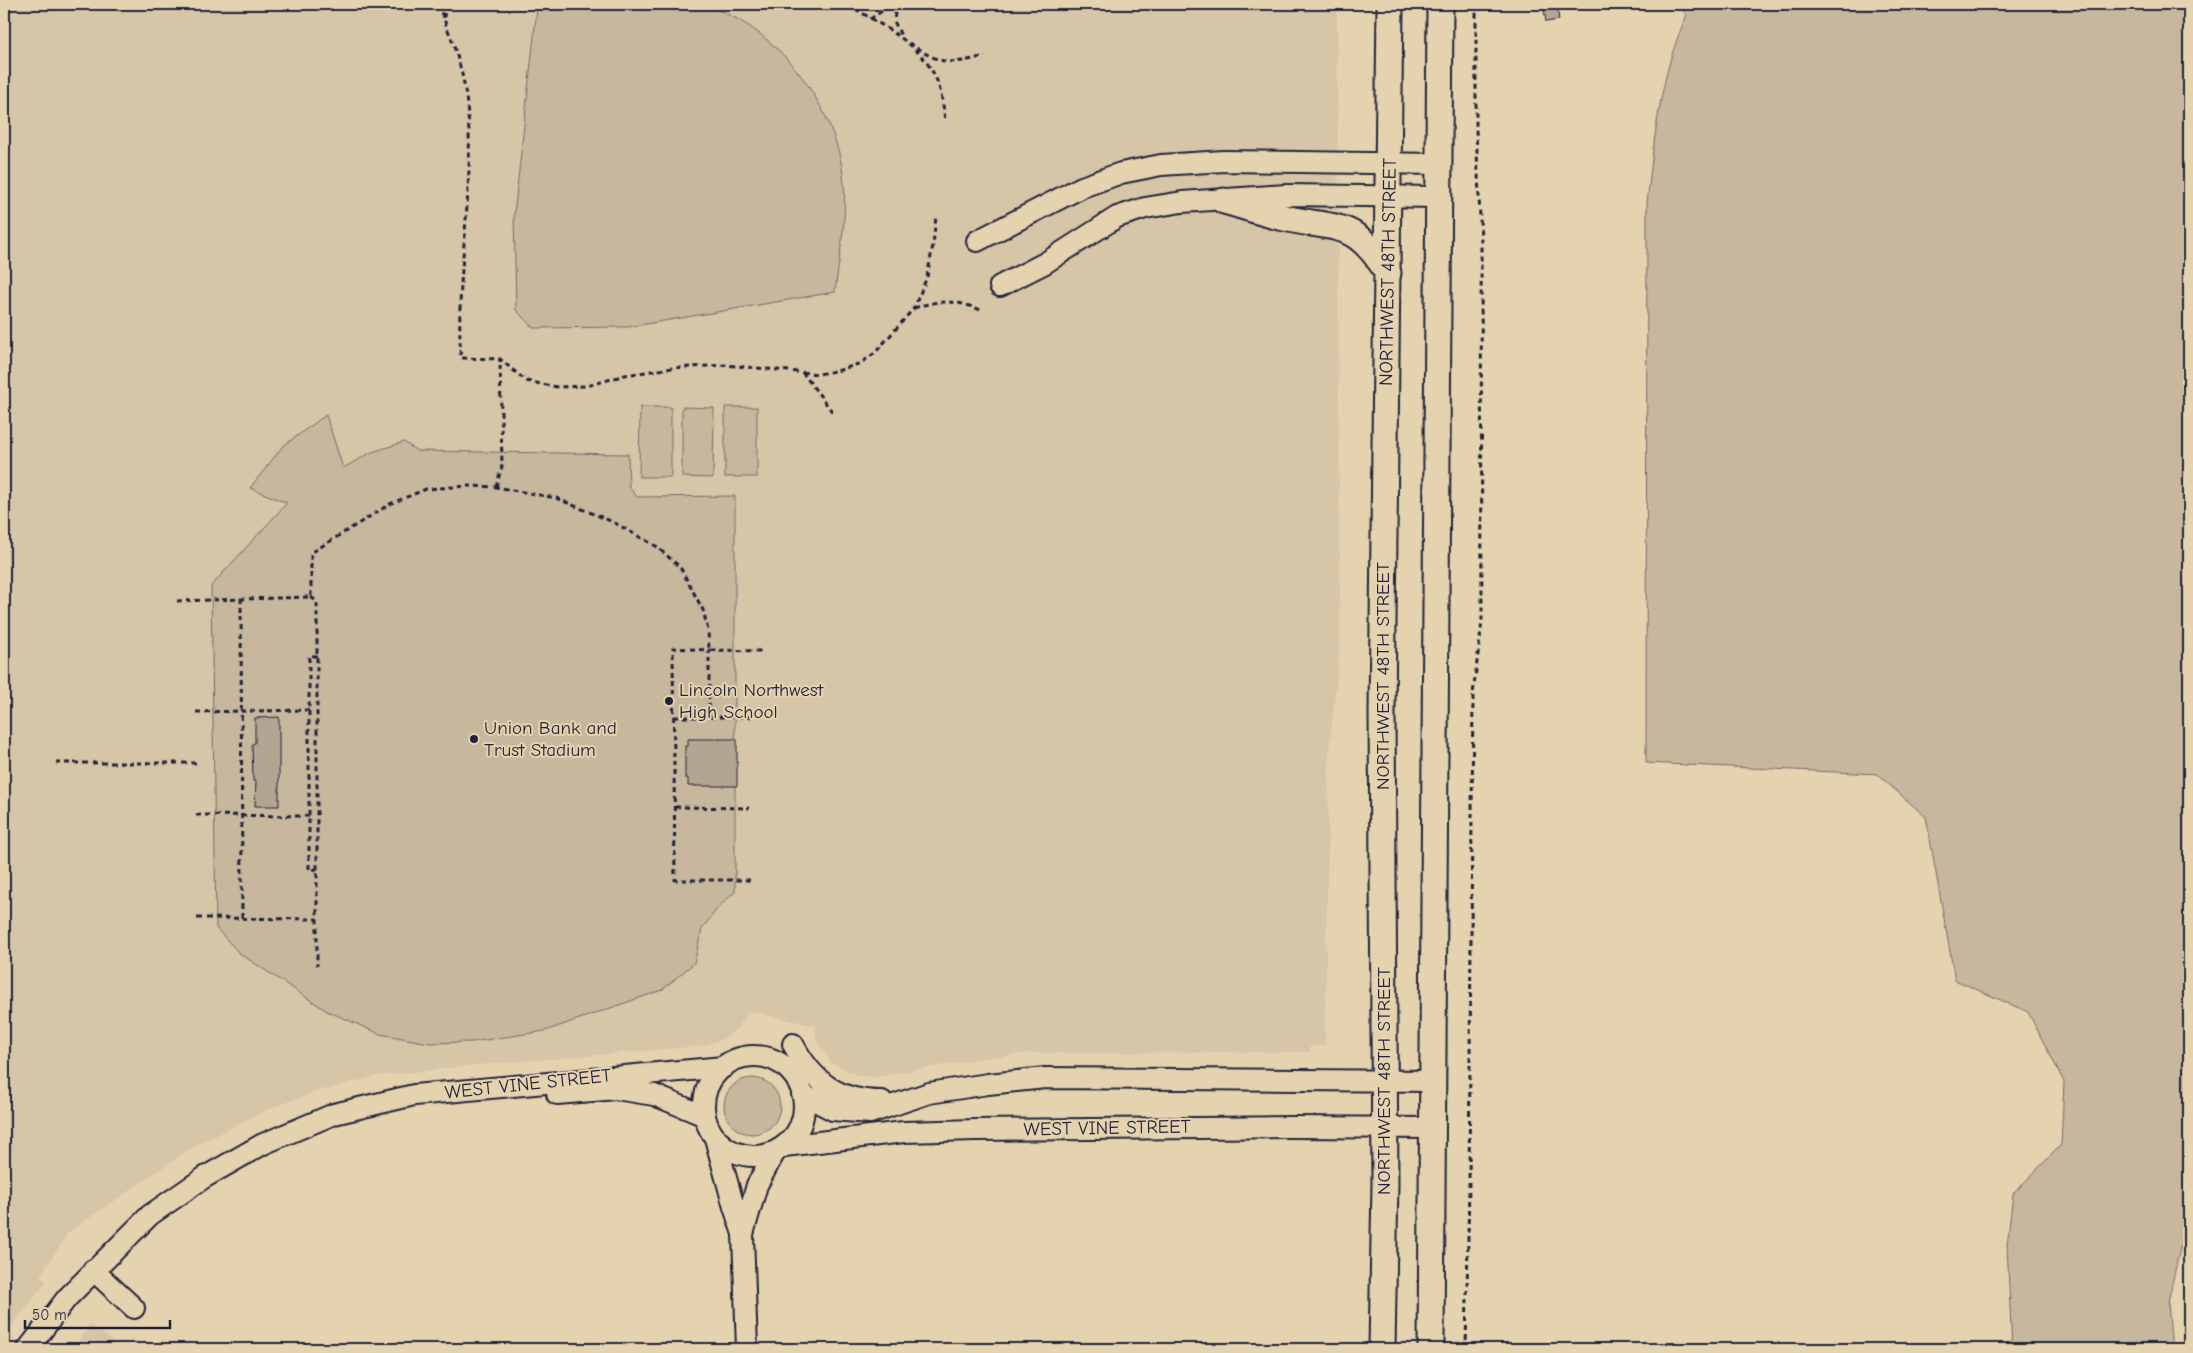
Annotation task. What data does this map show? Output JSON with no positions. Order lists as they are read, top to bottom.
{
  "streets": {
    "main road": ["NORTHWEST 48TH STREET"],
    "street": ["WEST VINE STREET"]
  },
  "crossings": [
    ["NORTHWEST 48TH STREET", "WEST VINE STREET"]
  ],
  "places": ["Lincoln Northwest High School", "Union Bank and Trust Stadium"],
  "scale_bar": "50 m"
}
